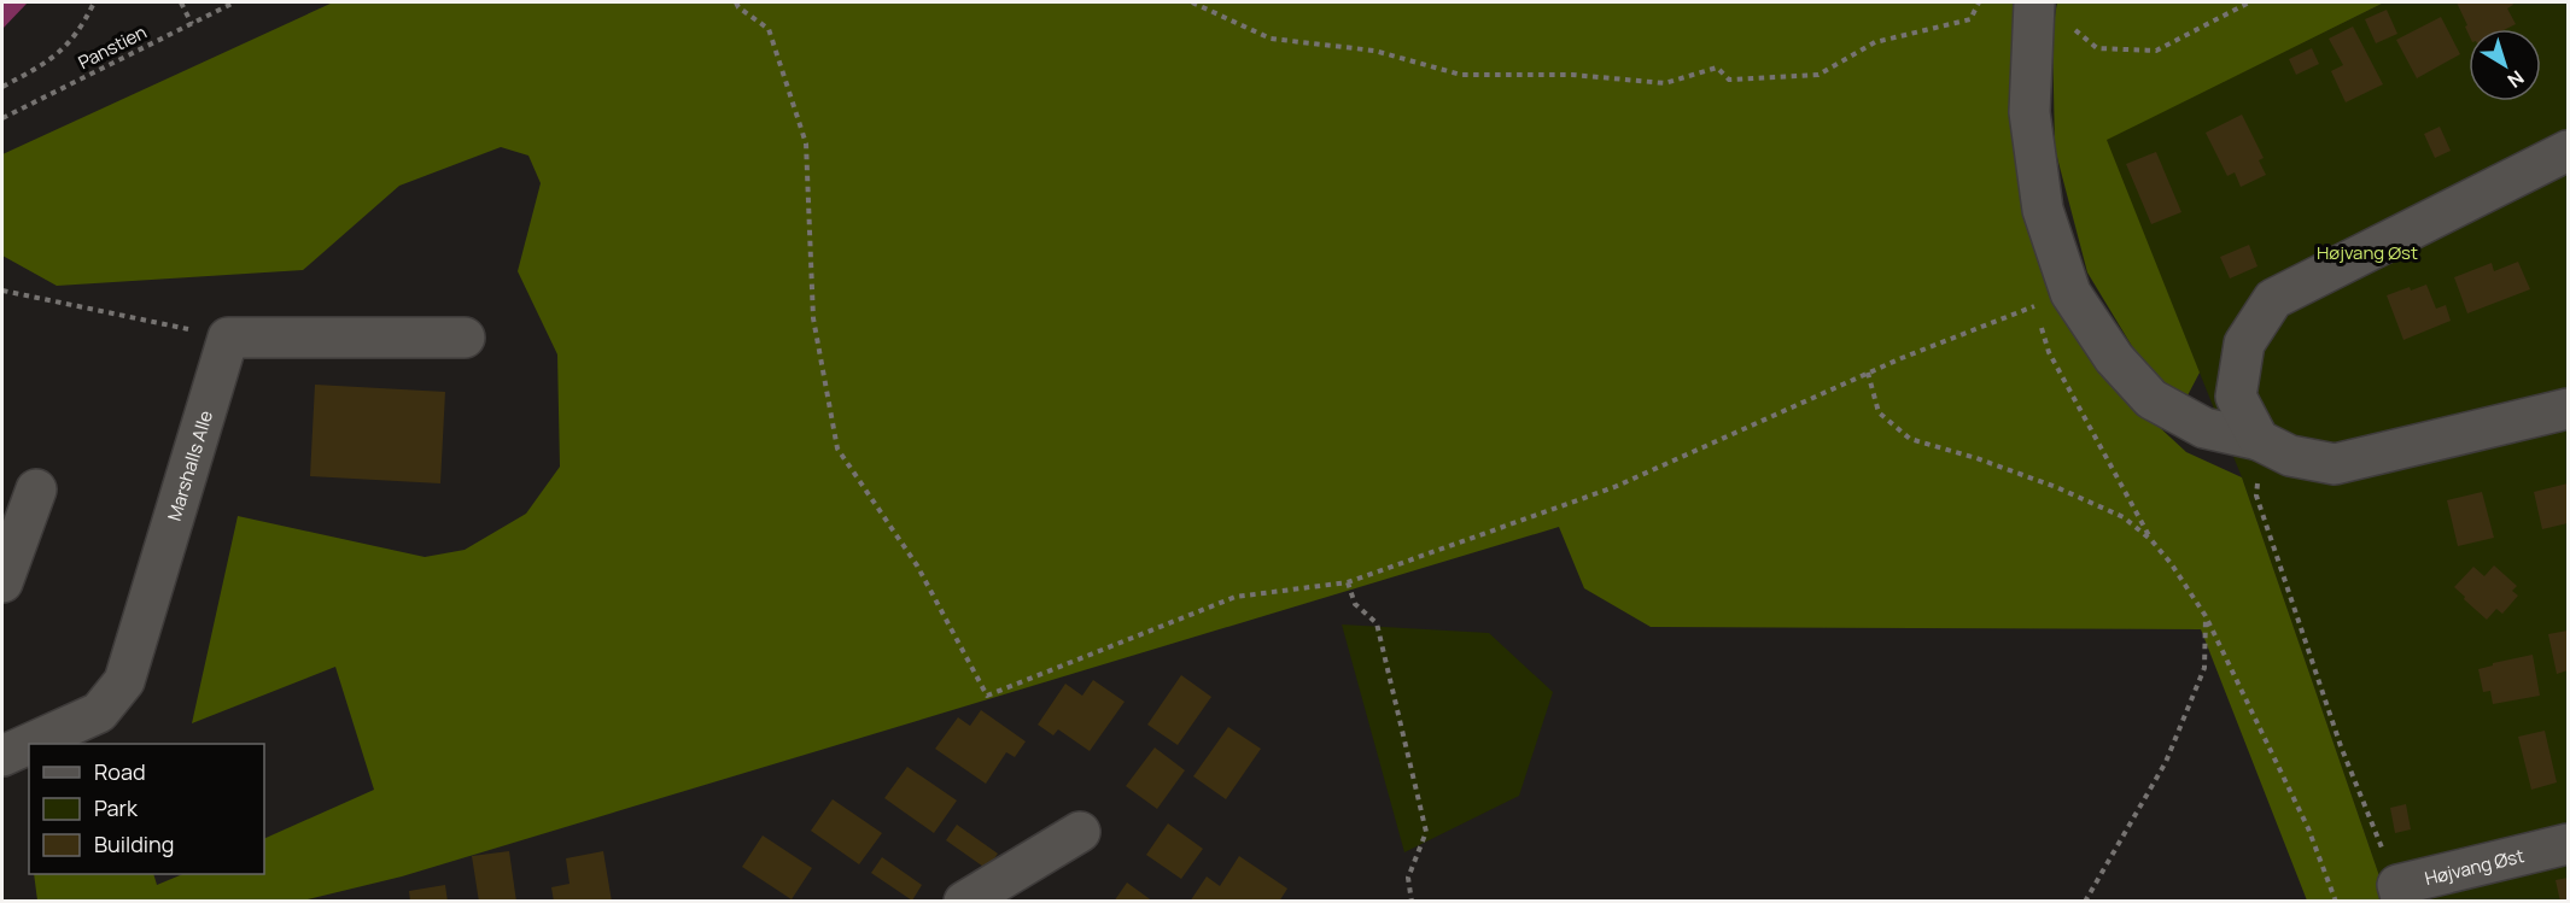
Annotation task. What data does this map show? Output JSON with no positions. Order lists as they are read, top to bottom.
{
  "streets": {
    "street": ["Marshalls Alle", "Højvang Øst"],
    "path": ["Panstien"]
  },
  "parks": ["Højvang Øst"],
  "legend": ["Road", "Park", "Building"],
  "north": "bottom right"
}
